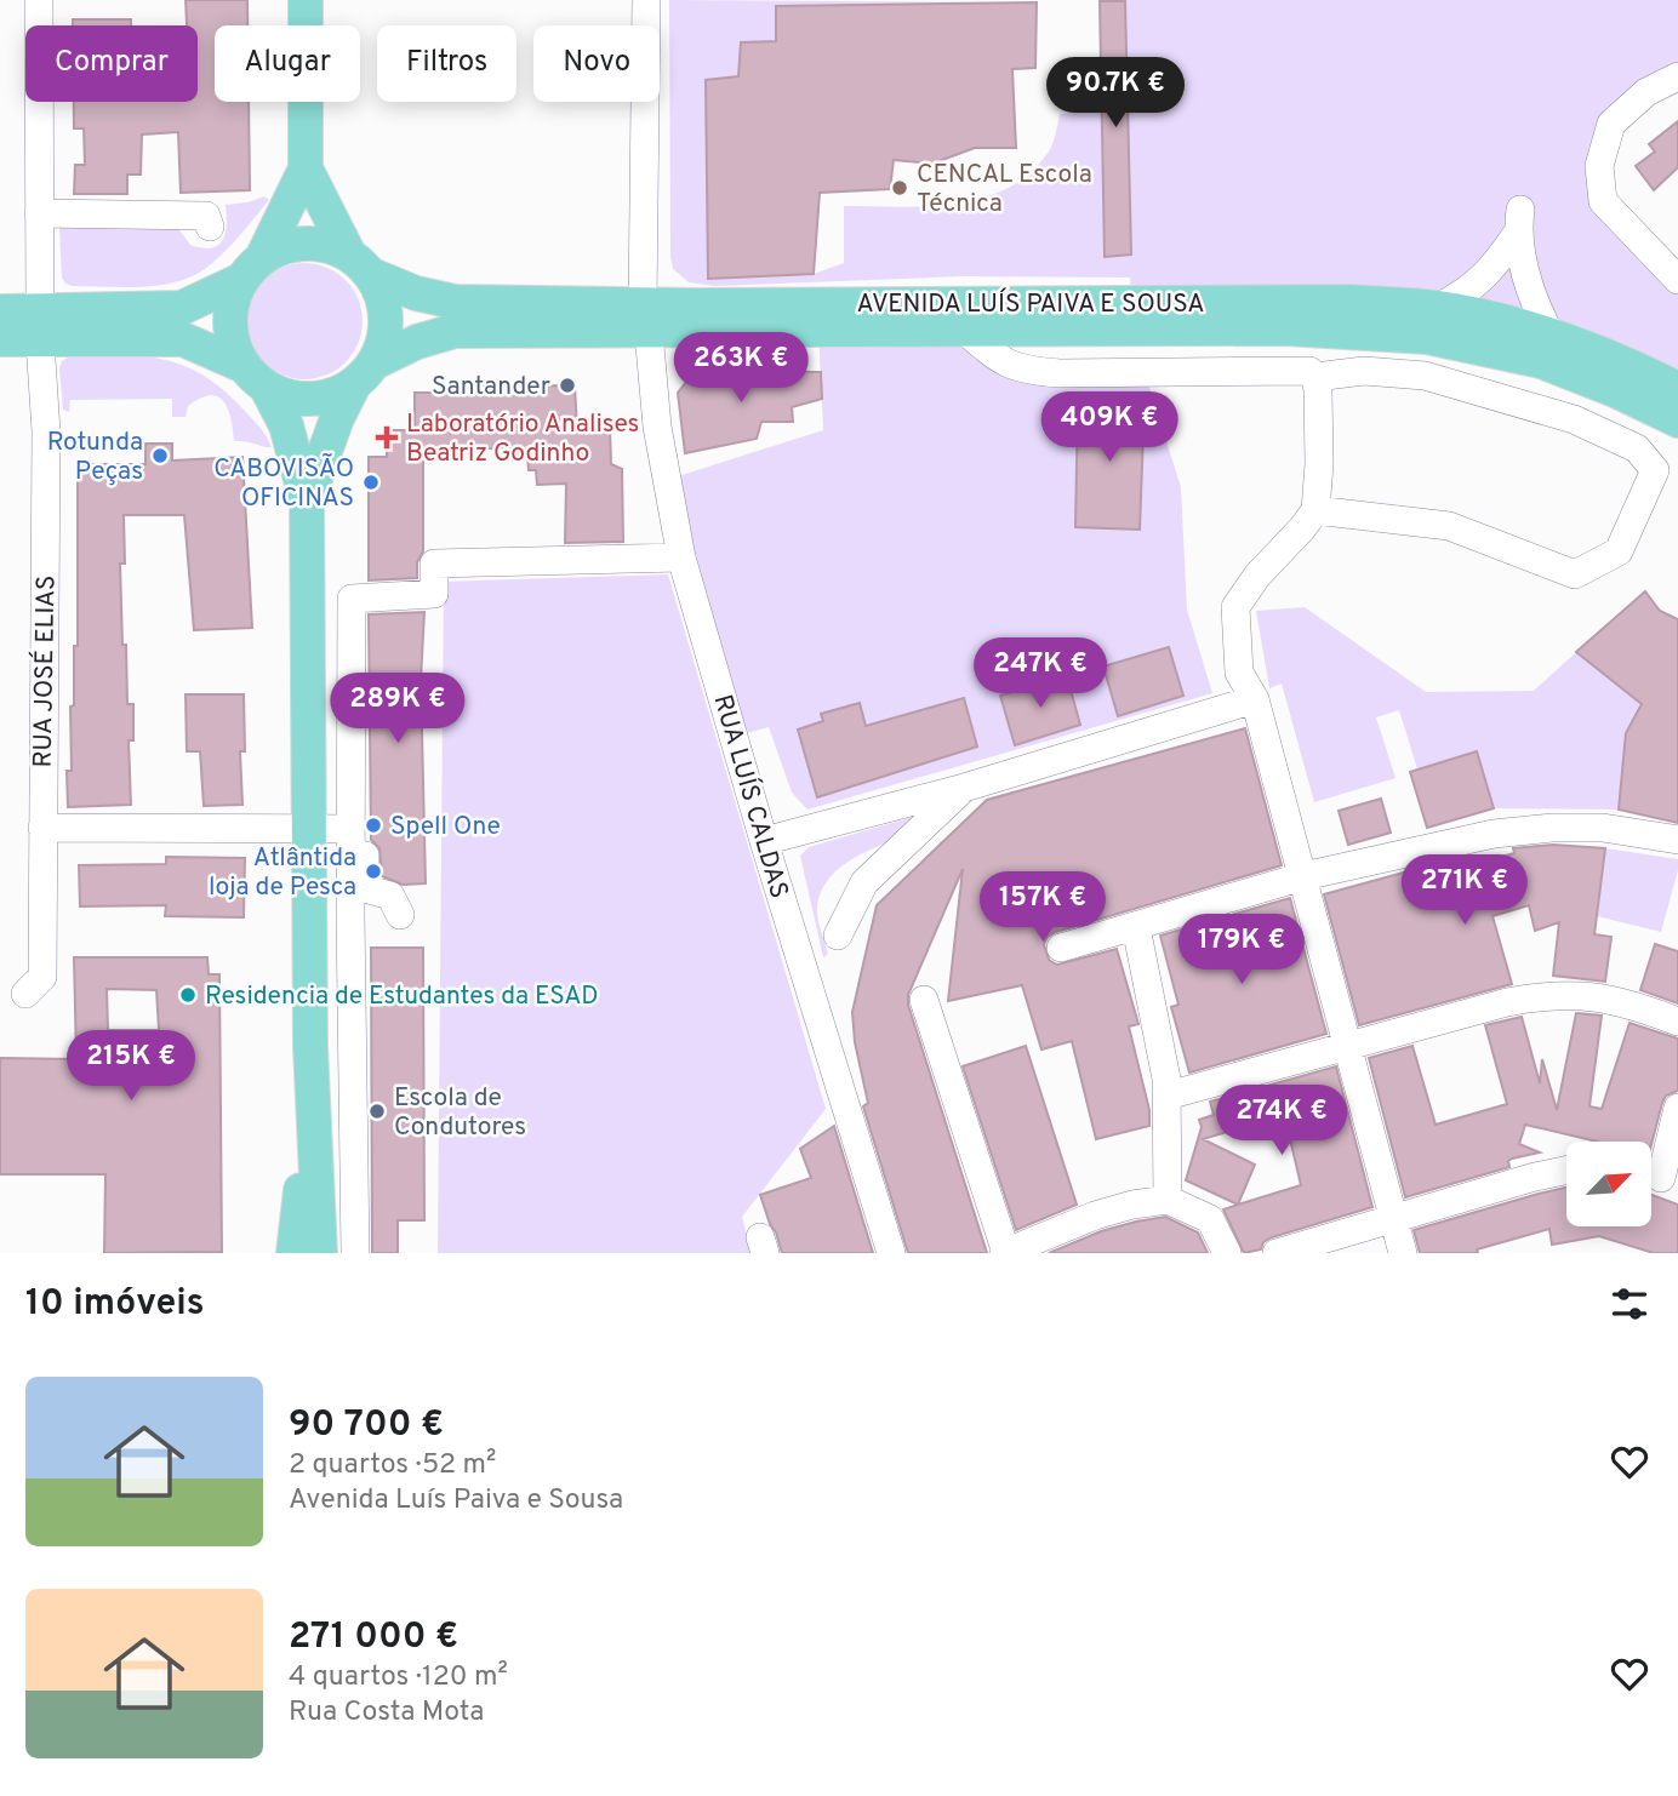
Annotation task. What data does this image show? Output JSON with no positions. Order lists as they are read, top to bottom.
{
  "streets": {
    "main road": ["AVENIDA LUÍS PAIVA E SOUSA"],
    "street": ["RUA JOSÉ ELIAS", "RUA LUÍS CALDAS"]
  },
  "crossings": [
    ["AVENIDA LUÍS PAIVA E SOUSA", "RUA LUÍS CALDAS"]
  ],
  "places": {
    "other": [
      "CENCAL Escola Técnica",
      "Santander",
      "Rotunda Peças",
      "CABOVISÃO OFICINAS",
      "Spell One",
      "Atlântida loja de Pesca",
      "Residencia de Estudantes da ESAD",
      "Escola de Condutores"
    ],
    "health": ["Laboratório Analises Beatriz Godinho"]
  },
  "north": "top right",
  "page": {
    "chip": [
      "Comprar",
      "Alugar",
      "Filtros",
      "Novo"
    ],
    "price": [
      "90.7K €",
      "263K €",
      "409K €",
      "247K €",
      "289K €",
      "271K €",
      "157K €",
      "179K €",
      "215K €",
      "274K €"
    ],
    "heading": "10 imóveis",
    "list": [
      {
        "name": "90 700 €",
        "note": "2 quartos · 52 m² · Avenida Luís Paiva e Sousa"
      },
      {
        "name": "271 000 €",
        "note": "4 quartos · 120 m² · Rua Costa Mota"
      }
    ]
  }
}
